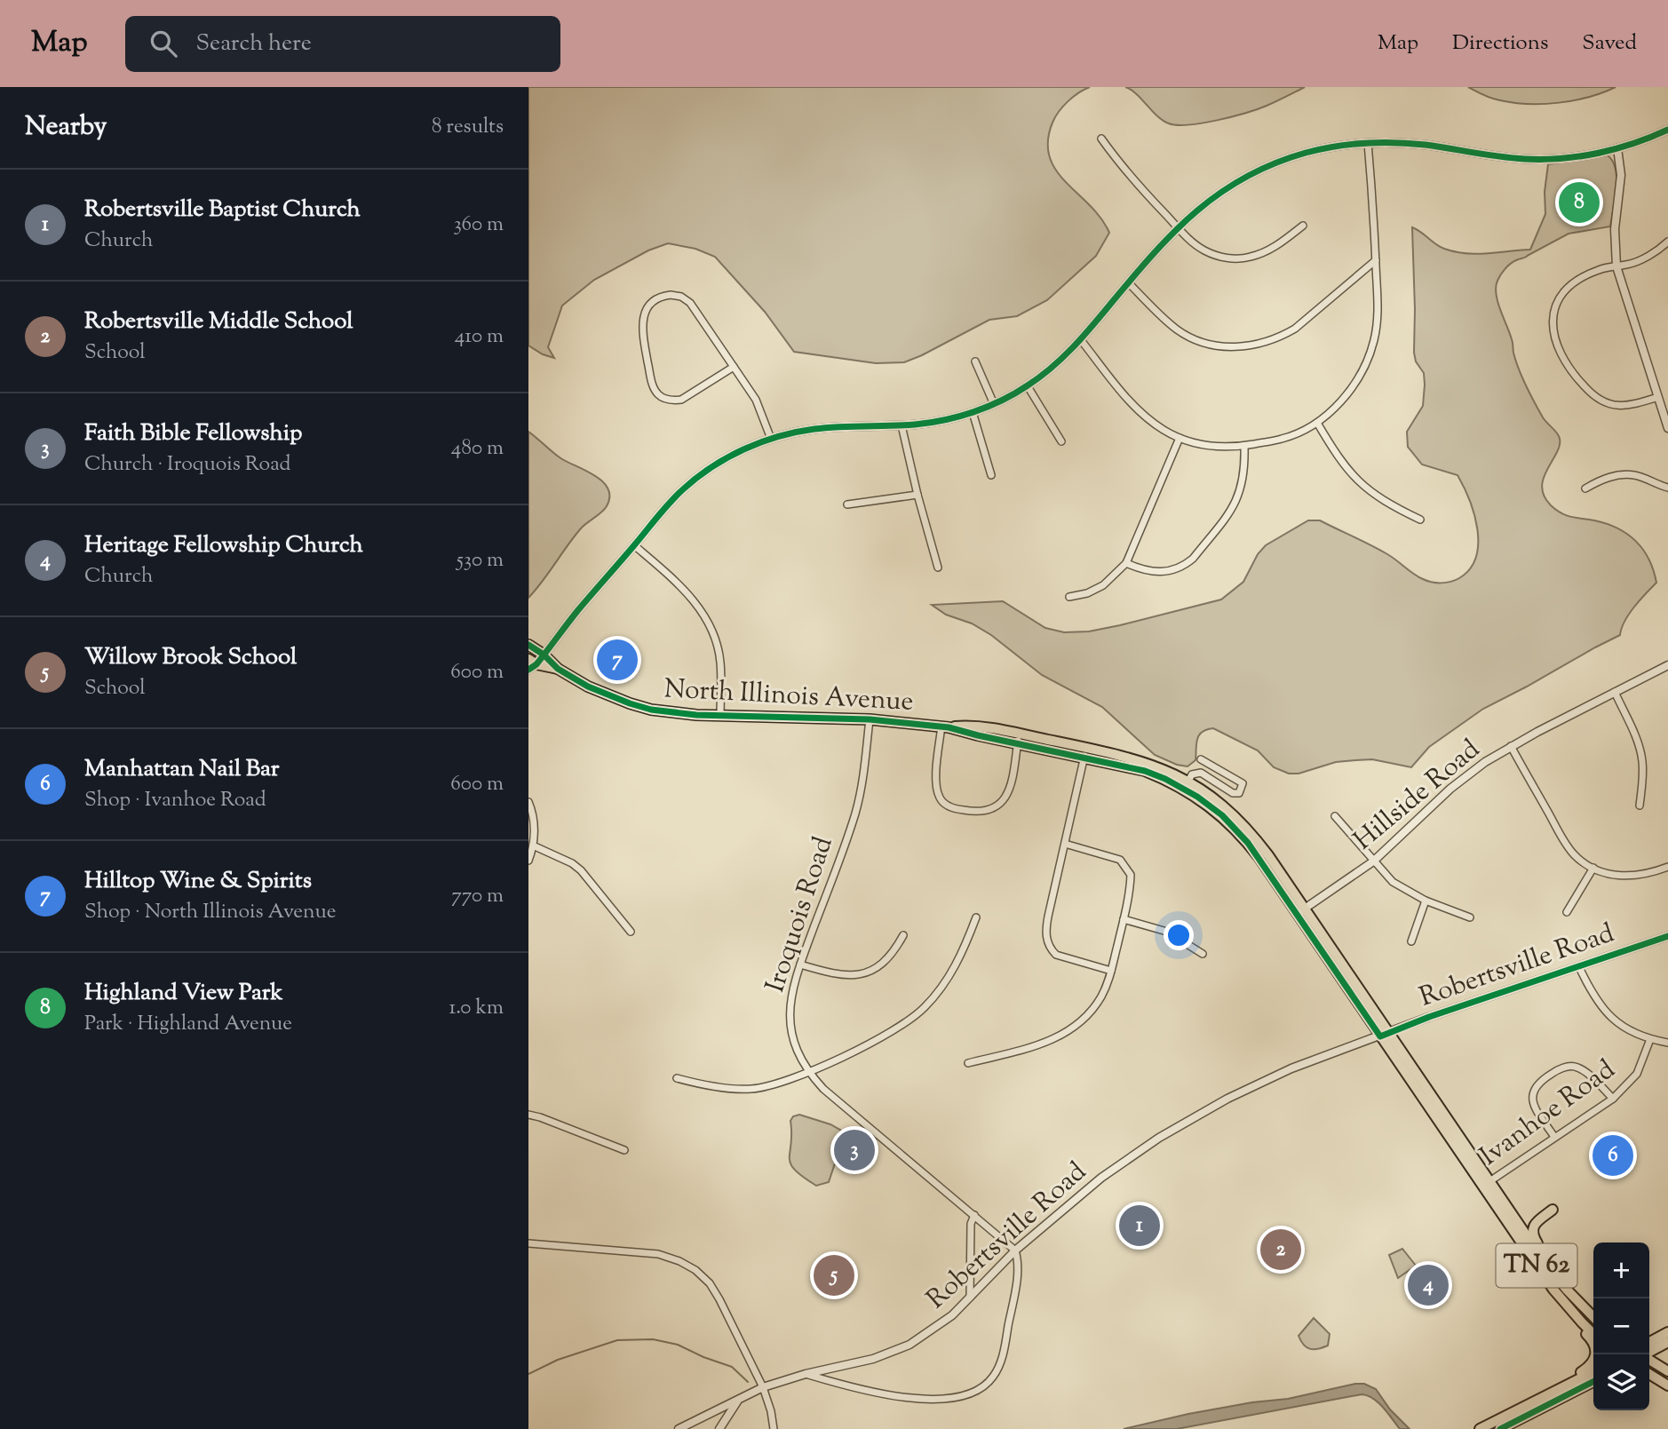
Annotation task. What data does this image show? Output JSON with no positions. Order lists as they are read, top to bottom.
{
  "streets": {
    "highway": ["North Illinois Avenue", "TN 62"],
    "street": [
      "Hillside Road",
      "Iroquois Road",
      "Robertsville Road",
      "Ivanhoe Road"
    ]
  },
  "crossings": [
    ["North Illinois Avenue", "Hillside Road"],
    ["North Illinois Avenue", "Iroquois Road"],
    ["North Illinois Avenue", "Robertsville Road"],
    ["North Illinois Avenue", "Ivanhoe Road"],
    ["North Illinois Avenue", "TN 62"],
    ["Iroquois Road", "Robertsville Road"],
    ["Ivanhoe Road", "TN 62"]
  ],
  "page": {
    "header": "Map",
    "search": "Search here",
    "nav": ["Map", "Directions", "Saved"],
    "heading": ["Nearby", "8 results"],
    "list": [
      {
        "mark": "1",
        "name": "Robertsville Baptist Church",
        "note": "Church",
        "value": "360 m"
      },
      {
        "mark": "2",
        "name": "Robertsville Middle School",
        "note": "School",
        "value": "410 m"
      },
      {
        "mark": "3",
        "name": "Faith Bible Fellowship",
        "note": "Church · Iroquois Road",
        "value": "480 m"
      },
      {
        "mark": "4",
        "name": "Heritage Fellowship Church",
        "note": "Church",
        "value": "530 m"
      },
      {
        "mark": "5",
        "name": "Willow Brook School",
        "note": "School",
        "value": "600 m"
      },
      {
        "mark": "6",
        "name": "Manhattan Nail Bar",
        "note": "Shop · Ivanhoe Road",
        "value": "600 m"
      },
      {
        "mark": "7",
        "name": "Hilltop Wine & Spirits",
        "note": "Shop · North Illinois Avenue",
        "value": "770 m"
      },
      {
        "mark": "8",
        "name": "Highland View Park",
        "note": "Park · Highland Avenue",
        "value": "1.0 km"
      }
    ],
    "pins": [
      "8",
      "7",
      "3",
      "6",
      "1",
      "2",
      "5",
      "4"
    ],
    "map_buttons": ["+", "−"]
  }
}
